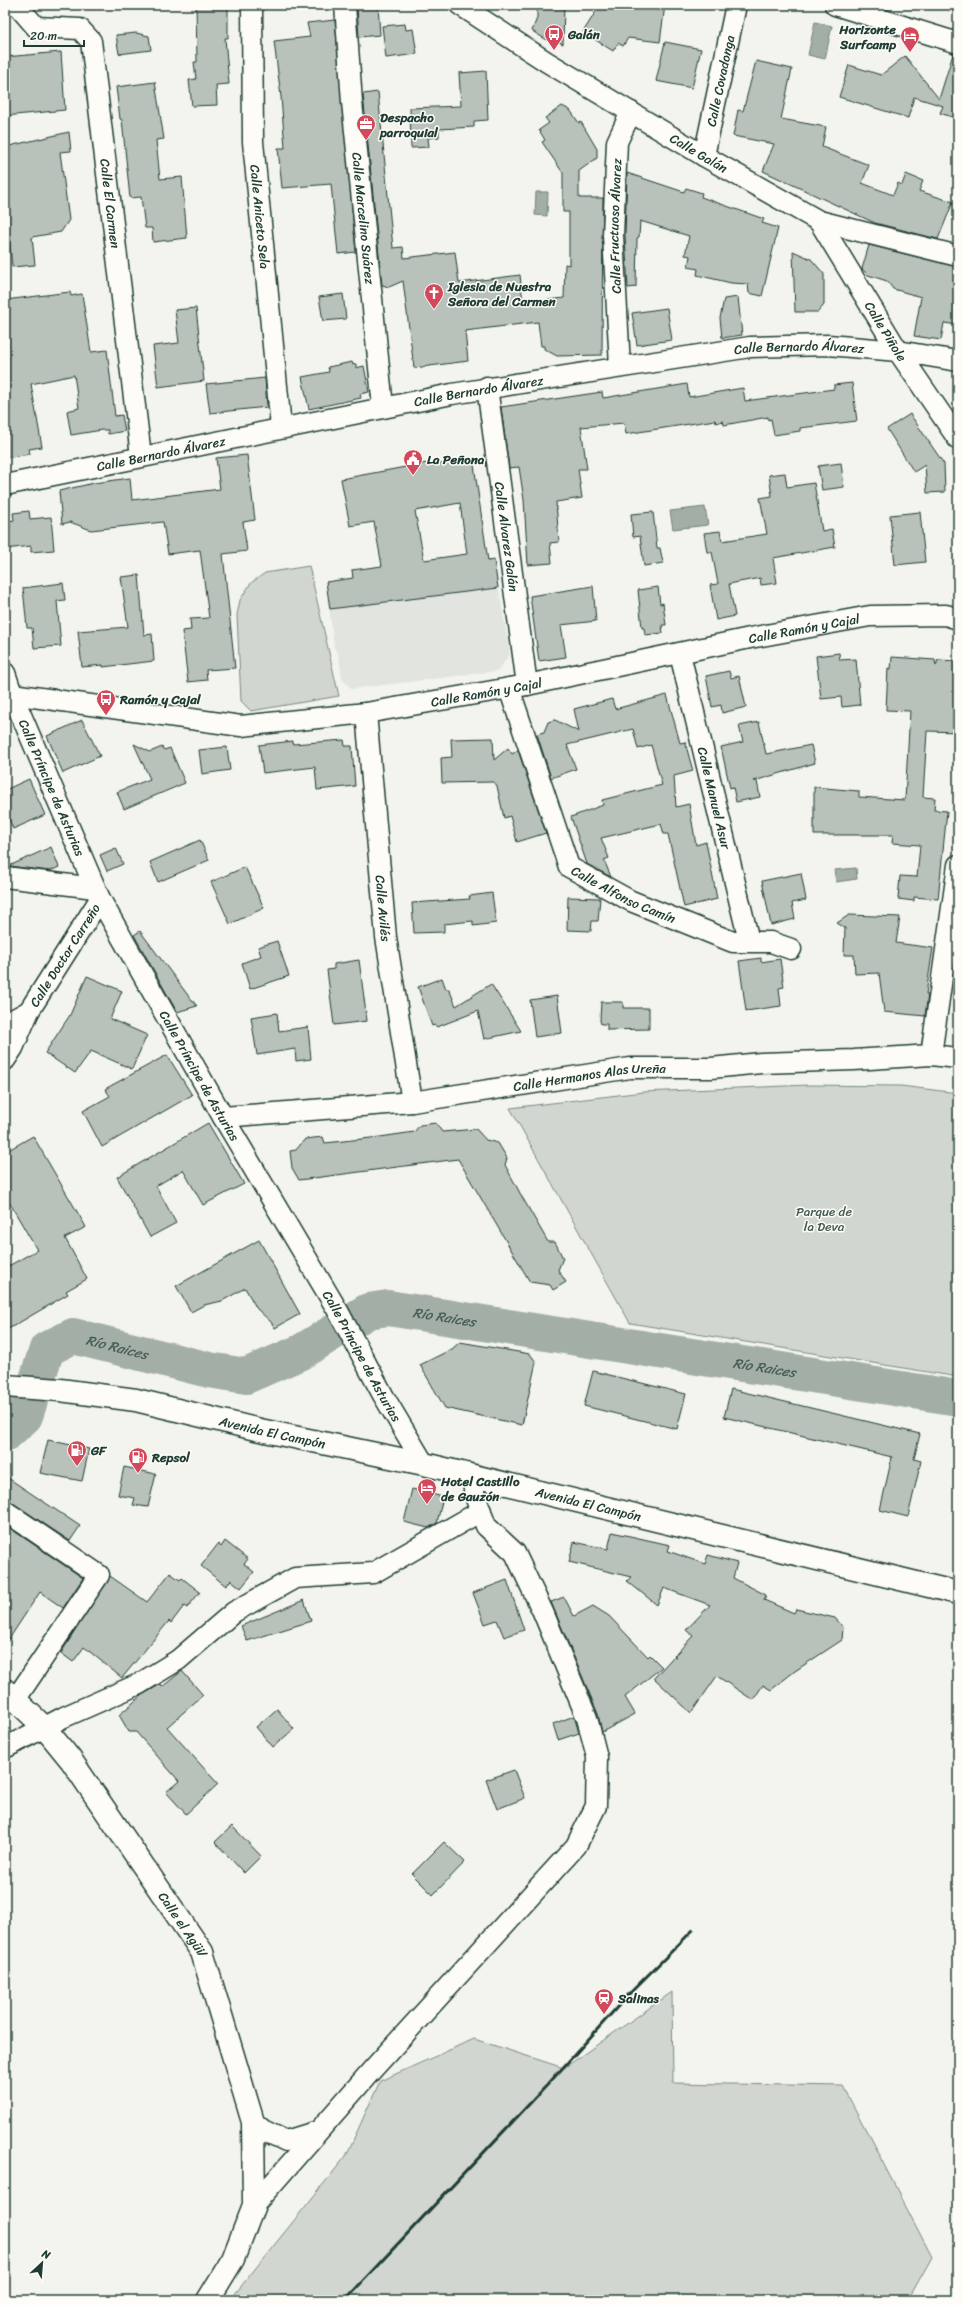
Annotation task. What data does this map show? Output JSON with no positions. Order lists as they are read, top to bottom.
{
  "streets": {
    "main road": ["Avenida El Campón", "Calle el Agüil"],
    "street": [
      "Calle Covadonga",
      "Calle Galán",
      "Calle El Carmen",
      "Calle Aniceto Sela",
      "Calle Marcelino Suárez",
      "Calle Fructuoso Álvarez",
      "Calle Piñole",
      "Calle Bernardo Álvarez",
      "Calle Alvarez Galán",
      "Calle Ramón y Cajal",
      "Calle Príncipe de Asturias",
      "Calle Manuel Asur",
      "Calle Alfonso Camín",
      "Calle Avilés",
      "Calle Doctor Carreño",
      "Calle Hermanos Alas Ureña"
    ]
  },
  "crossings": [
    ["Calle Covadonga", "Calle Galán"],
    ["Calle Galán", "Calle Fructuoso Álvarez"],
    ["Calle Galán", "Calle Piñole"],
    ["Calle El Carmen", "Calle Bernardo Álvarez"],
    ["Calle Aniceto Sela", "Calle Bernardo Álvarez"],
    ["Calle Marcelino Suárez", "Calle Bernardo Álvarez"],
    ["Calle Fructuoso Álvarez", "Calle Bernardo Álvarez"],
    ["Calle Piñole", "Calle Bernardo Álvarez"],
    ["Calle Bernardo Álvarez", "Calle Alvarez Galán"],
    ["Calle Alvarez Galán", "Calle Ramón y Cajal"],
    ["Calle Alvarez Galán", "Calle Alfonso Camín"],
    ["Calle Ramón y Cajal", "Calle Príncipe de Asturias"],
    ["Calle Ramón y Cajal", "Calle Manuel Asur"],
    ["Calle Ramón y Cajal", "Calle Alfonso Camín"],
    ["Calle Ramón y Cajal", "Calle Avilés"],
    ["Calle Príncipe de Asturias", "Calle Doctor Carreño"],
    ["Calle Príncipe de Asturias", "Calle Hermanos Alas Ureña"],
    ["Calle Príncipe de Asturias", "Avenida El Campón"],
    ["Calle Manuel Asur", "Calle Alfonso Camín"],
    ["Calle Avilés", "Calle Hermanos Alas Ureña"]
  ],
  "water": ["Río Raices"],
  "parks": ["Parque de la Deva"],
  "places": {
    "bus stop": ["Galán", "Ramón y Cajal"],
    "hotel": ["Horizonte Surfcamp", "Hotel Castillo de Gauzón"],
    "office": ["Despacho parroquial"],
    "church": ["Iglesia de Nuestra Señora del Carmen"],
    "public building": ["La Peñona"],
    "fuel station": ["GF", "Repsol"],
    "station": ["Salinas"]
  },
  "scale_bar": "20 m",
  "north": "top right"
}
